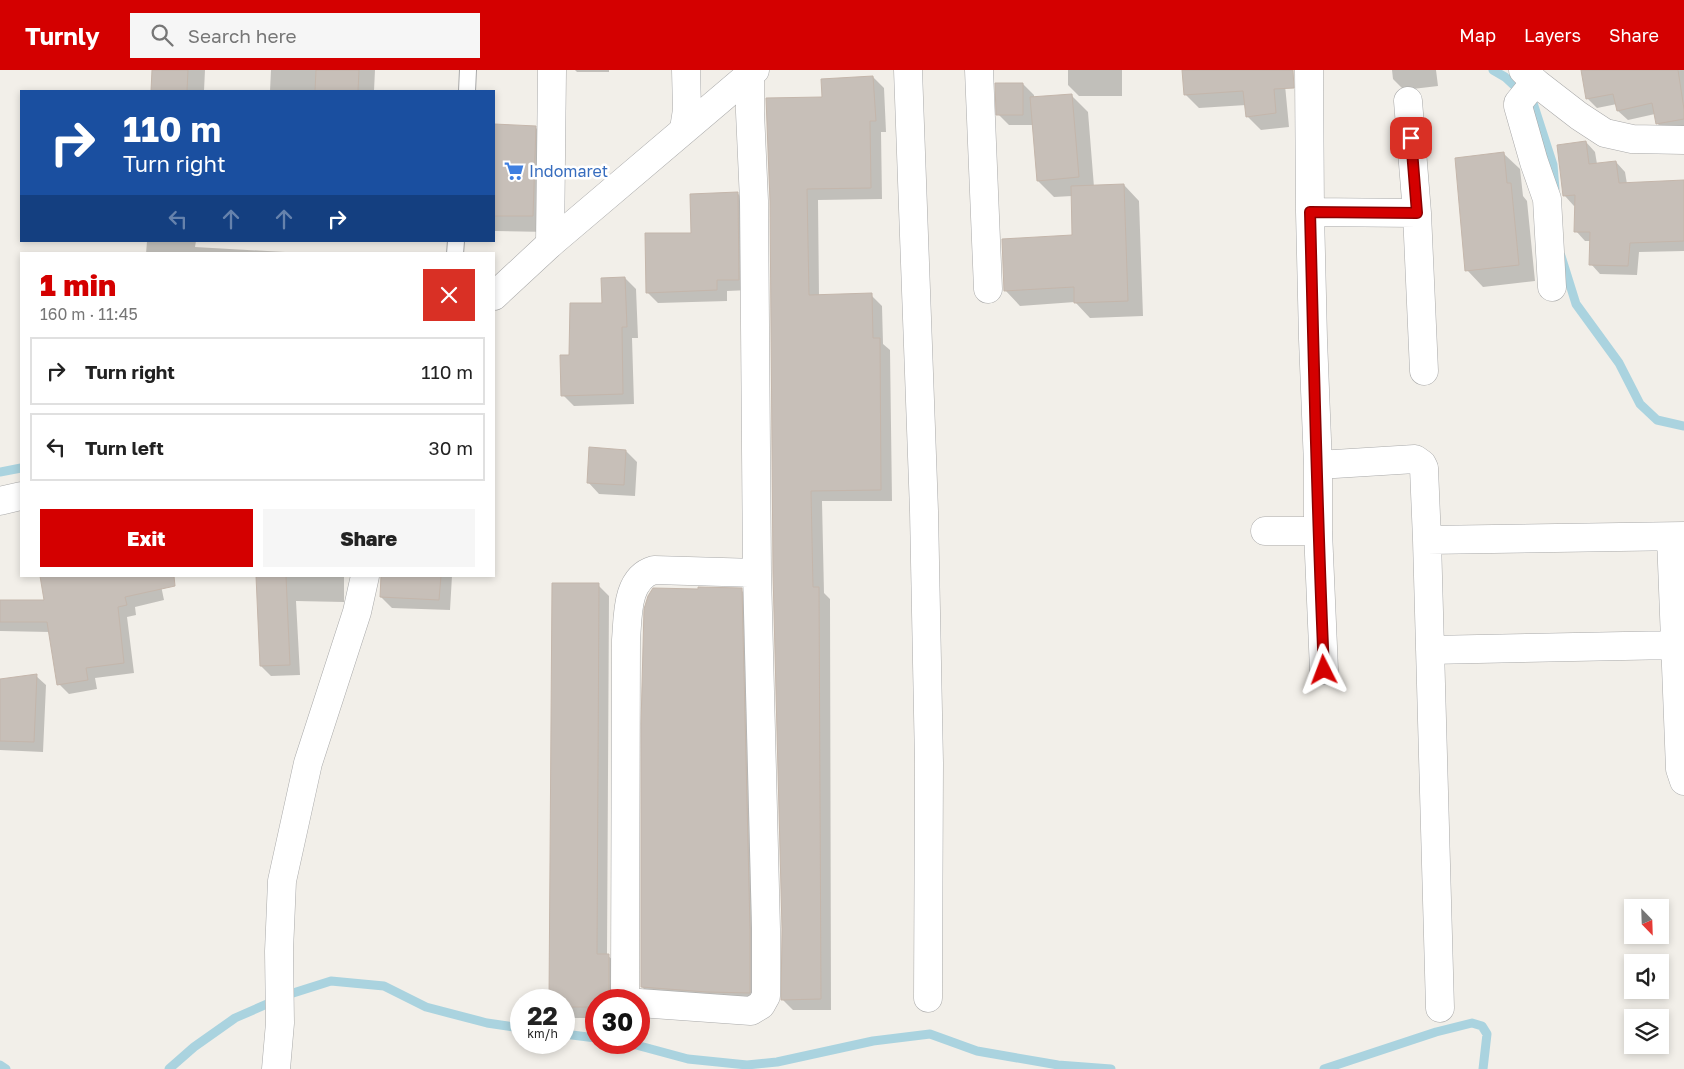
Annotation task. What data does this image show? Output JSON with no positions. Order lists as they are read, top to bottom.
{
  "places": {
    "supermarket": ["Indomaret"]
  },
  "north": "bottom right",
  "page": {
    "header": "Turnly",
    "search": "Search here",
    "nav": ["Map", "Layers", "Share"],
    "turn": ["110 m", "Turn right"],
    "heading": ["1 min", "160 m · 11:45"],
    "list": [
      {
        "name": "Turn right",
        "value": "110 m"
      },
      {
        "name": "Turn left",
        "value": "30 m"
      }
    ],
    "buttons": ["Exit", "Share"],
    "speed": "22 km/h",
    "limit": "30"
  }
}
